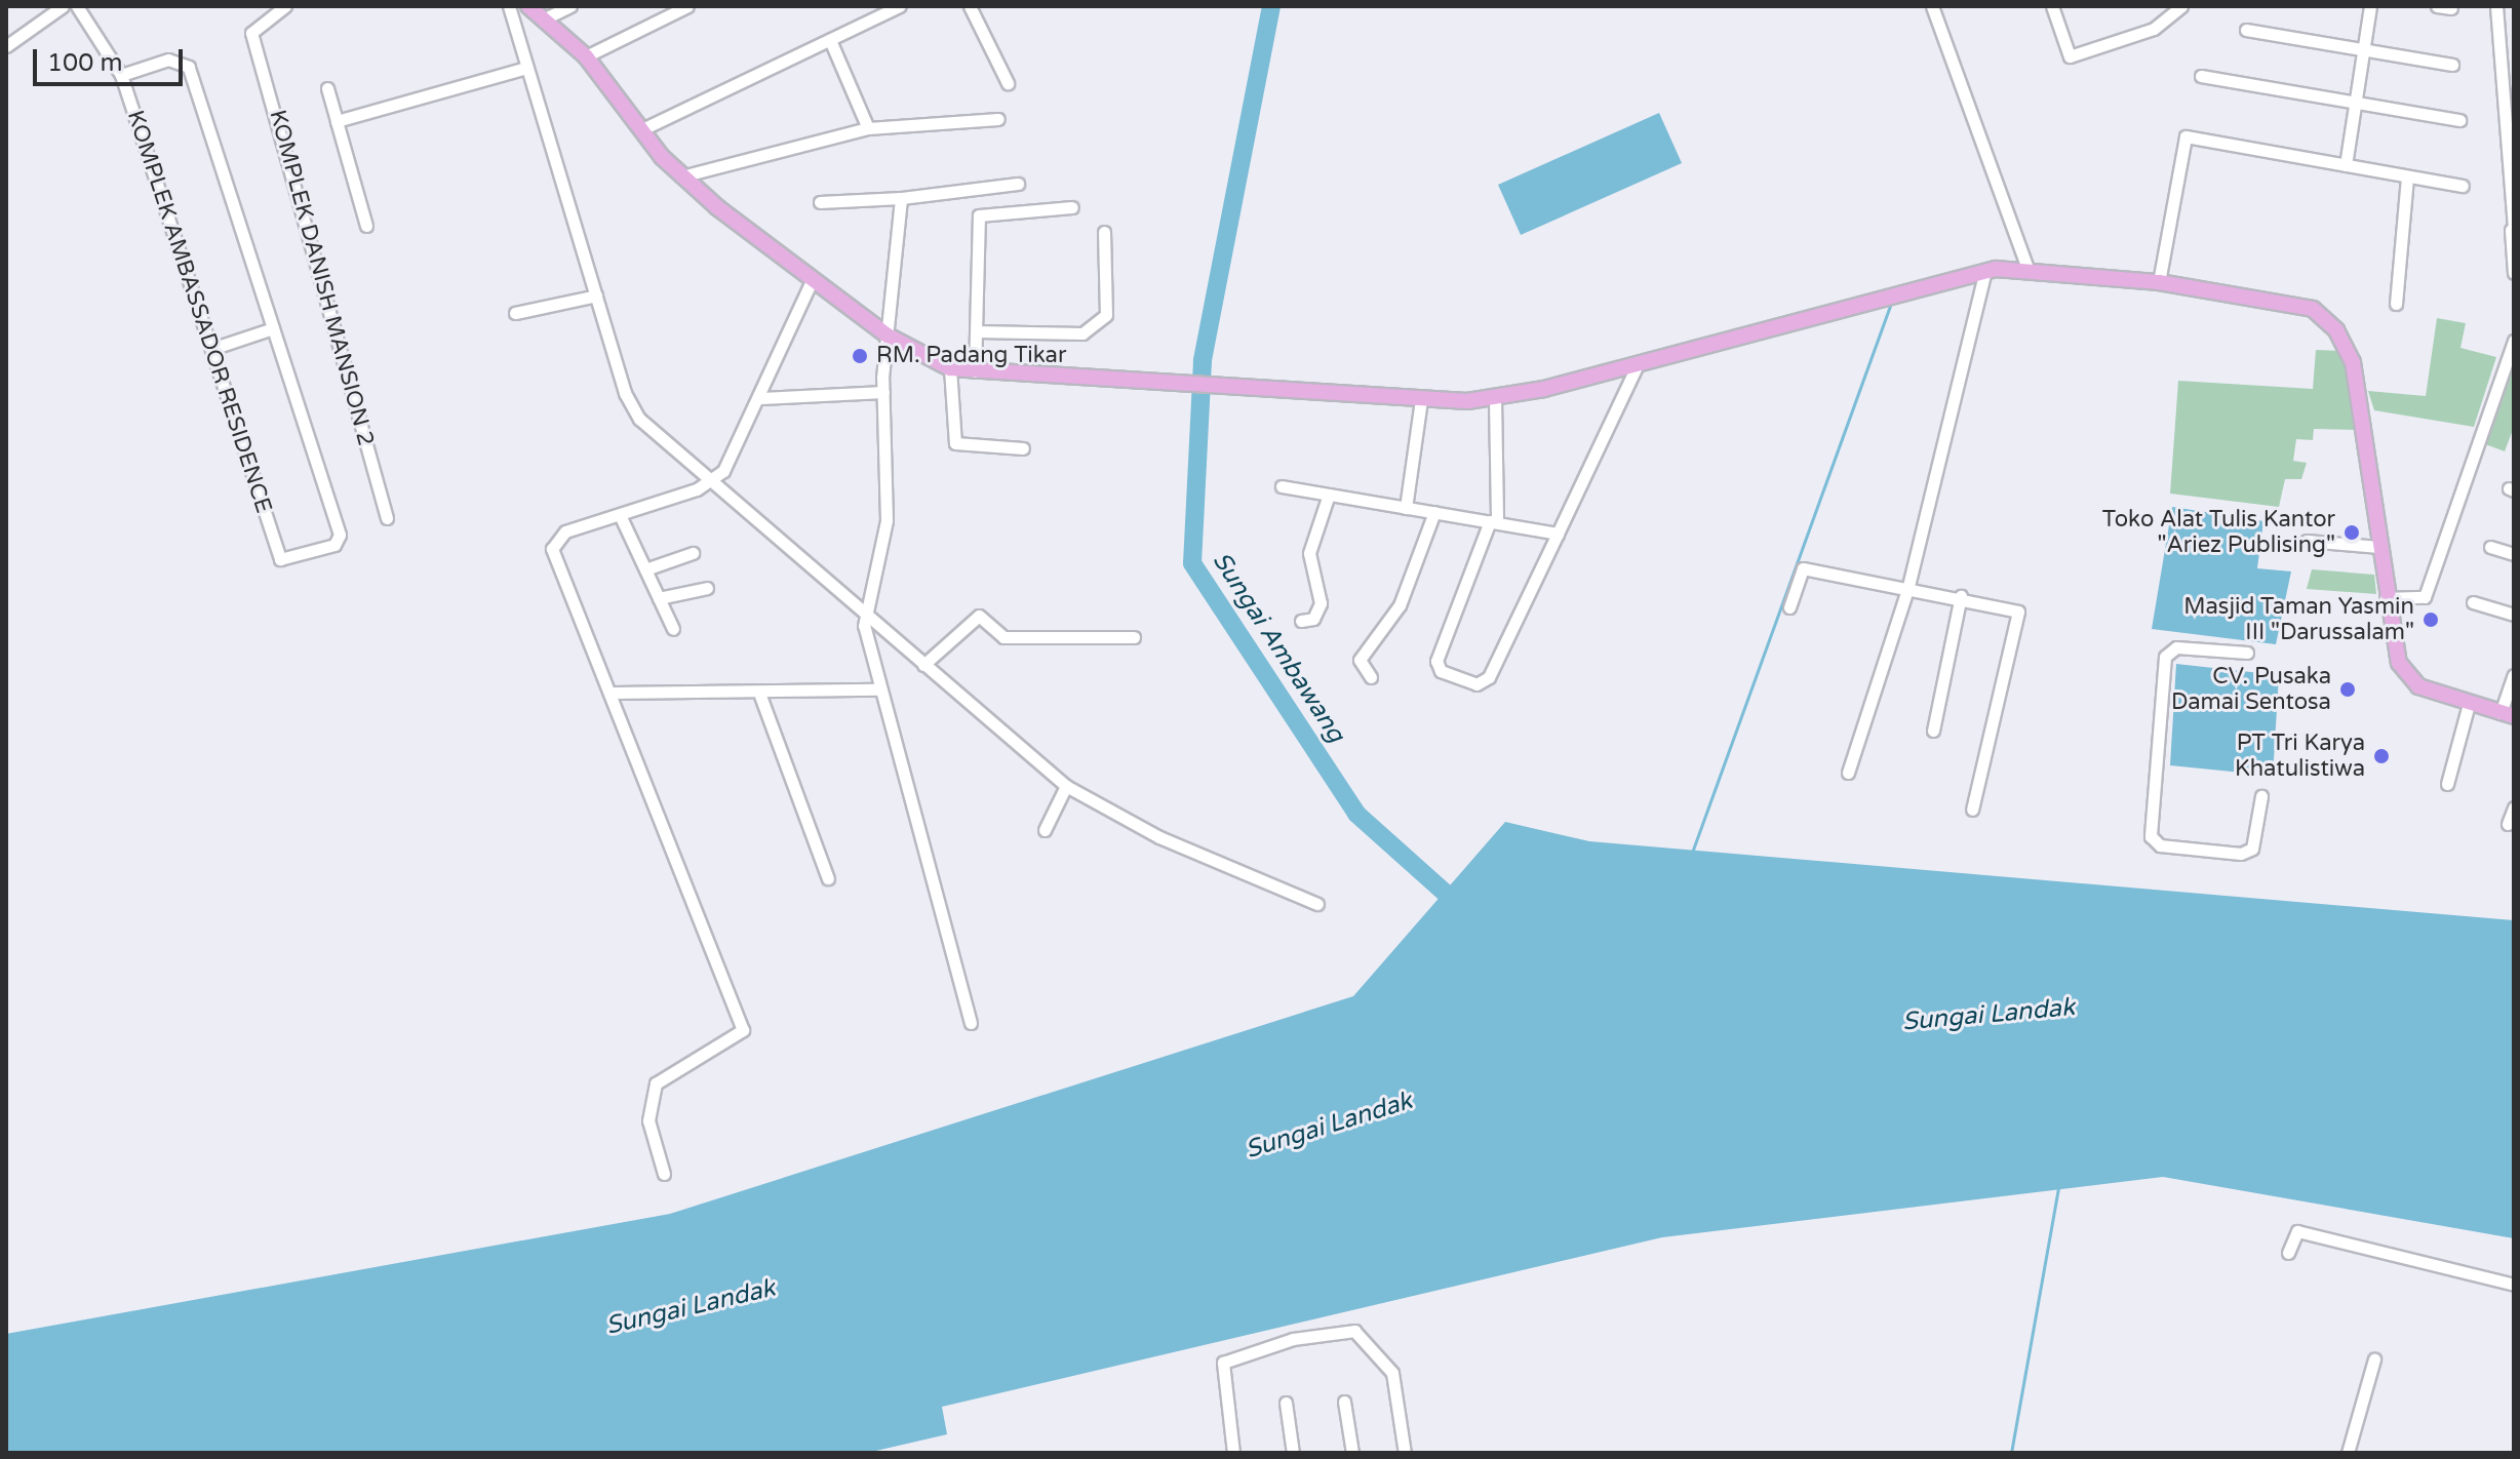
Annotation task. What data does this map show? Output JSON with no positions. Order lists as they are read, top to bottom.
{
  "streets": {
    "street": ["KOMPLEK DANISH MANSION 2", "KOMPLEK AMBASSADOR RESIDENCE"]
  },
  "water": ["Sungai Ambawang", "Sungai Landak"],
  "places": [
    "RM. Padang Tikar",
    "Toko Alat Tulis Kantor \"Ariez Publising\"",
    "Masjid Taman Yasmin III \"Darussalam\"",
    "CV. Pusaka Damai Sentosa",
    "PT Tri Karya Khatulistiwa"
  ],
  "scale_bar": "100 m"
}
